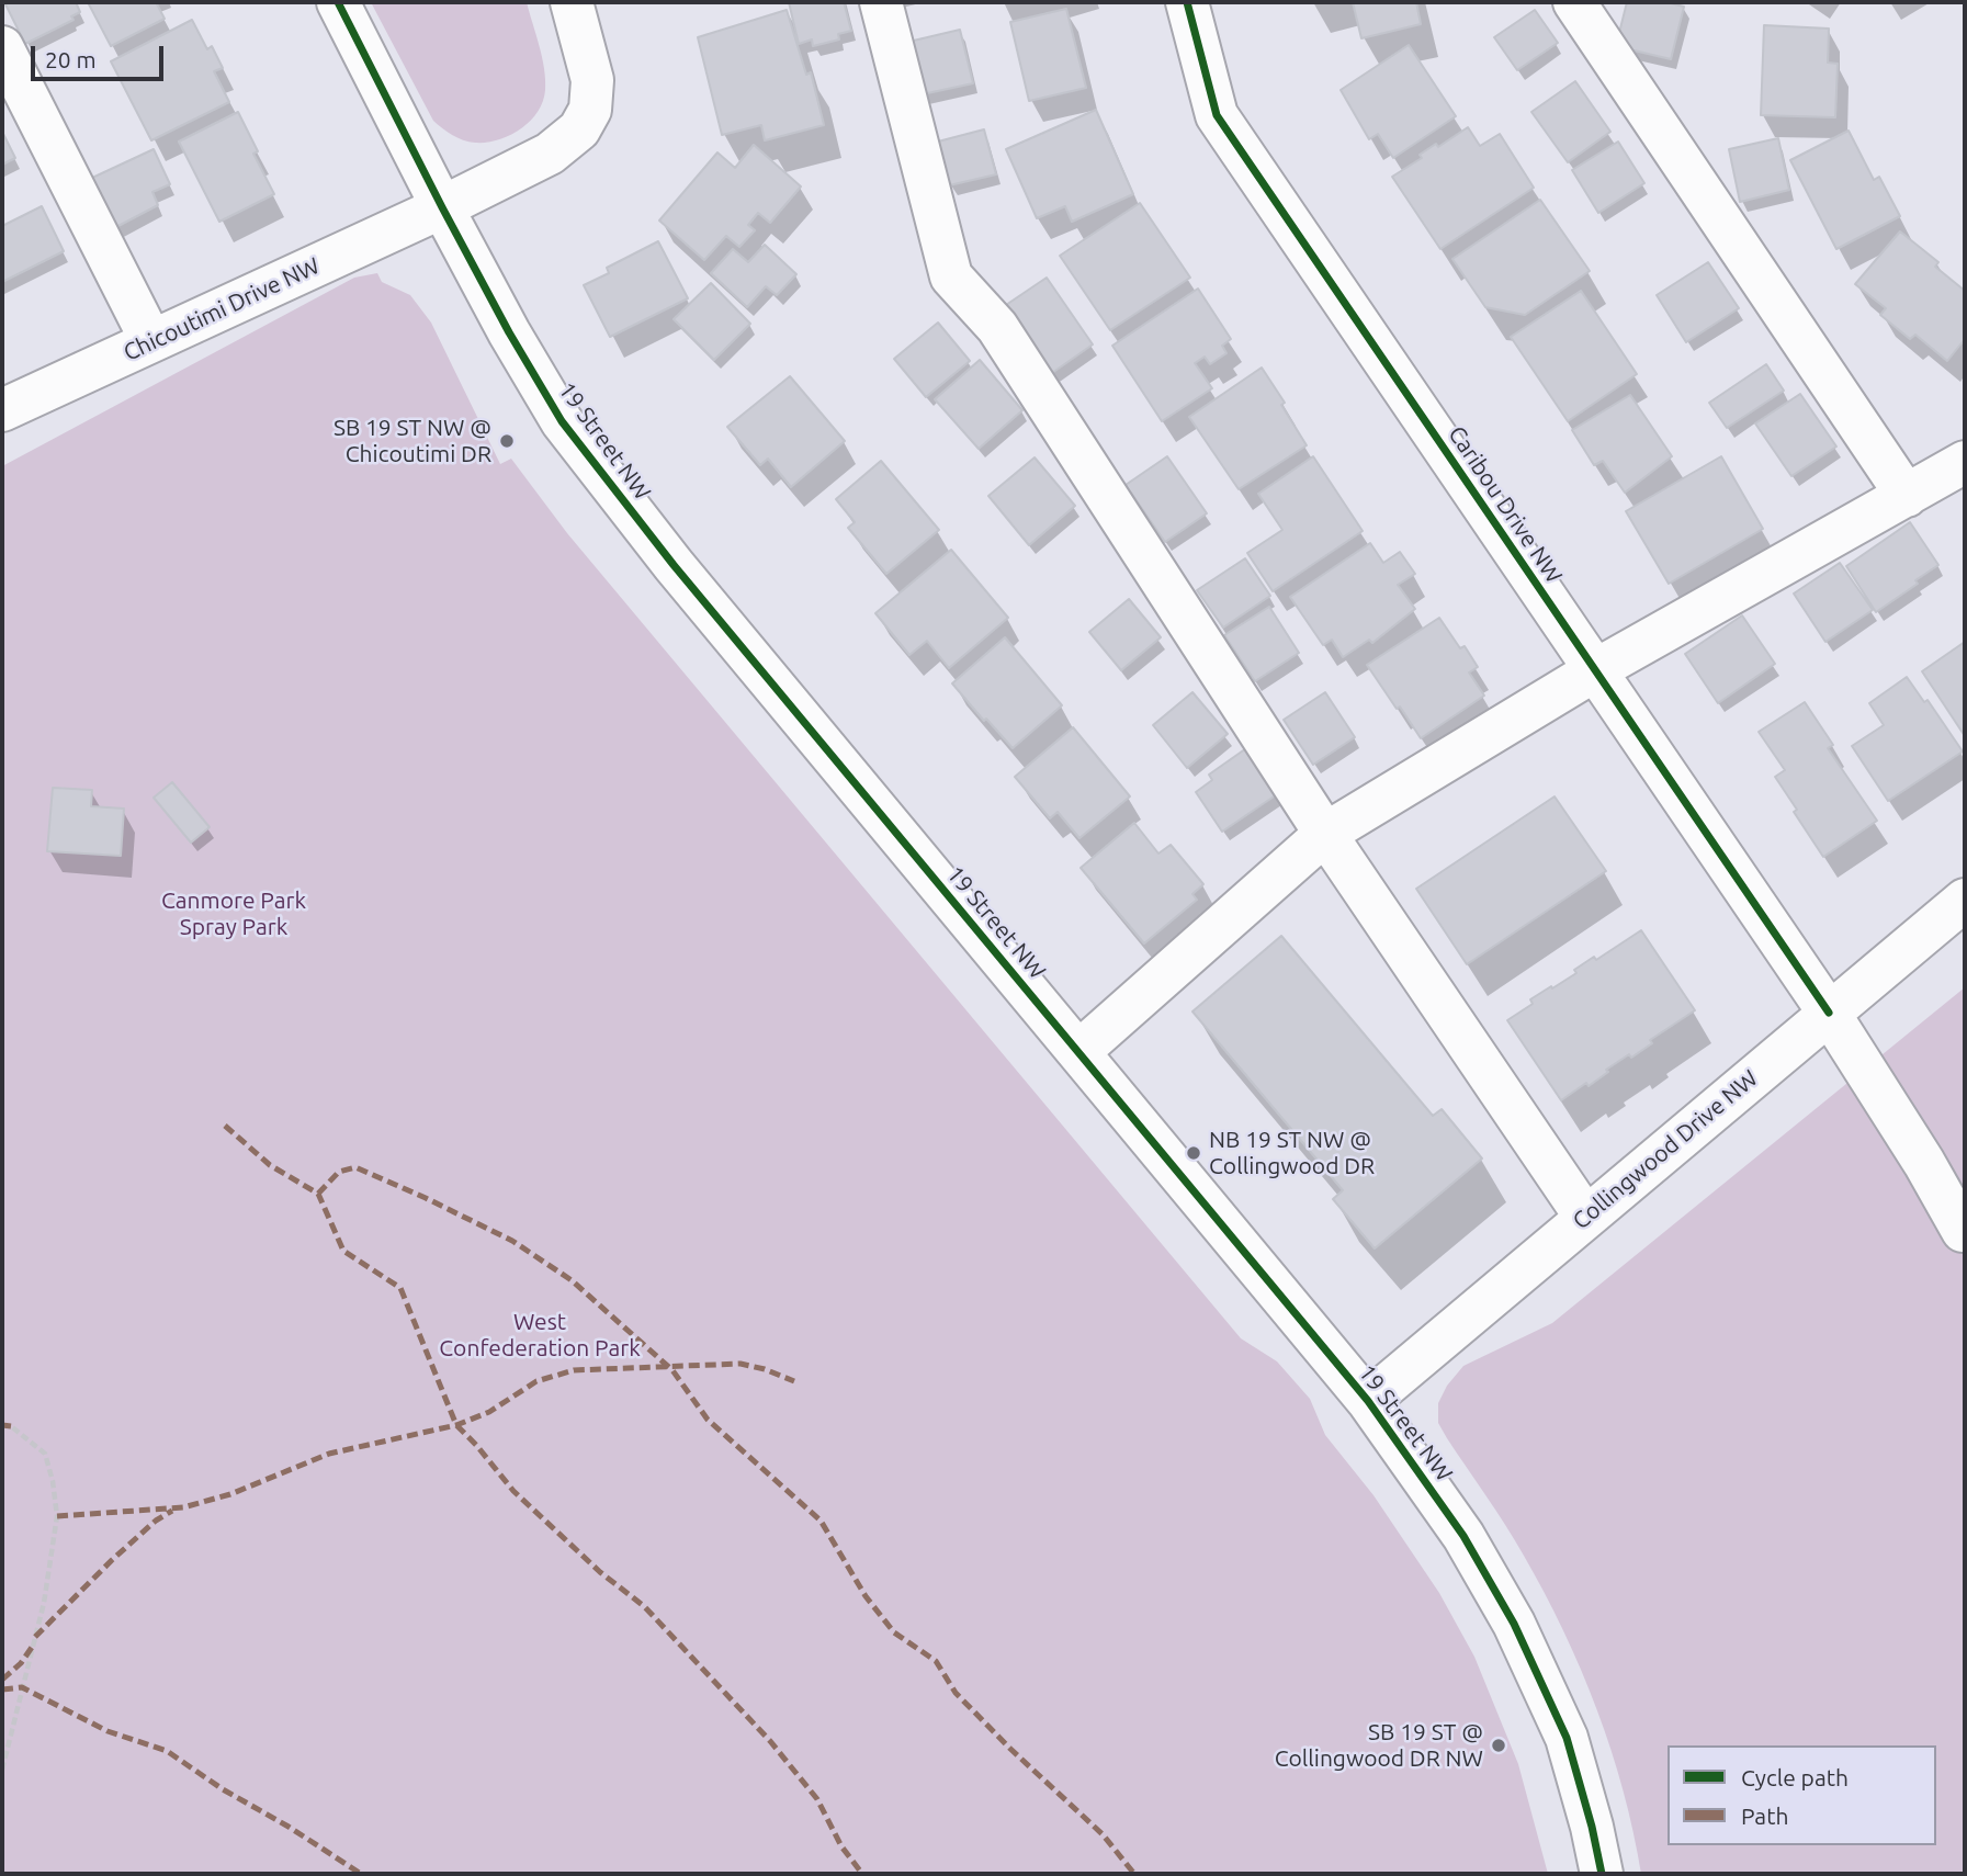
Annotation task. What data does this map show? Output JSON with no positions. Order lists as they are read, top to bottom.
{
  "streets": {
    "street": [
      "Chicoutimi Drive NW",
      "19 Street NW",
      "Caribou Drive NW",
      "Collingwood Drive NW"
    ]
  },
  "crossings": [
    ["Chicoutimi Drive NW", "19 Street NW"],
    ["19 Street NW", "Collingwood Drive NW"],
    ["Caribou Drive NW", "Collingwood Drive NW"]
  ],
  "parks": ["Canmore Park Spray Park", "West Confederation Park"],
  "places": ["SB 19 ST NW @ Chicoutimi DR", "NB 19 ST NW @ Collingwood DR", "SB 19 ST @ Collingwood DR NW"],
  "legend": ["Cycle path", "Path"],
  "scale_bar": "20 m"
}
